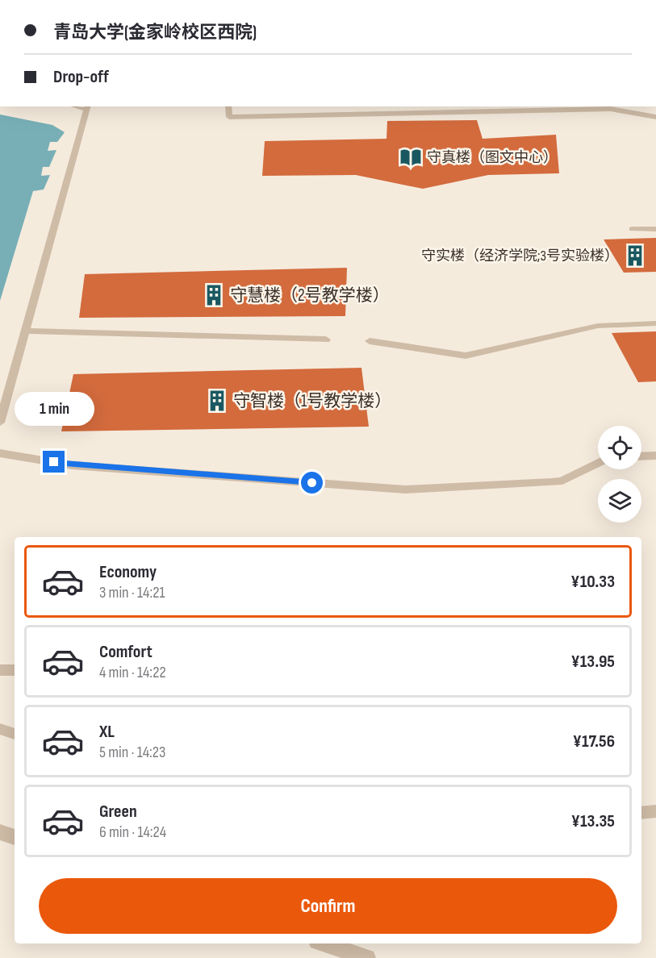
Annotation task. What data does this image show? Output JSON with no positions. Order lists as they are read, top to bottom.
{
  "places": {
    "library": ["守真楼（图文中心）"],
    "building": ["守实楼（经济学院;3号实验楼）", "守慧楼（2号教学楼）", "守智楼（1号教学楼）"]
  },
  "page": {
    "banner": ["青岛大学(金家岭校区西院)", "Drop-off"],
    "bubble": "1 min",
    "list": [
      {
        "name": "Economy",
        "note": "3 min · 14:21",
        "value": "¥10.33"
      },
      {
        "name": "Comfort",
        "note": "4 min · 14:22",
        "value": "¥13.95"
      },
      {
        "name": "XL",
        "note": "5 min · 14:23",
        "value": "¥17.56"
      },
      {
        "name": "Green",
        "note": "6 min · 14:24",
        "value": "¥13.35"
      }
    ],
    "buttons": "Confirm"
  }
}
